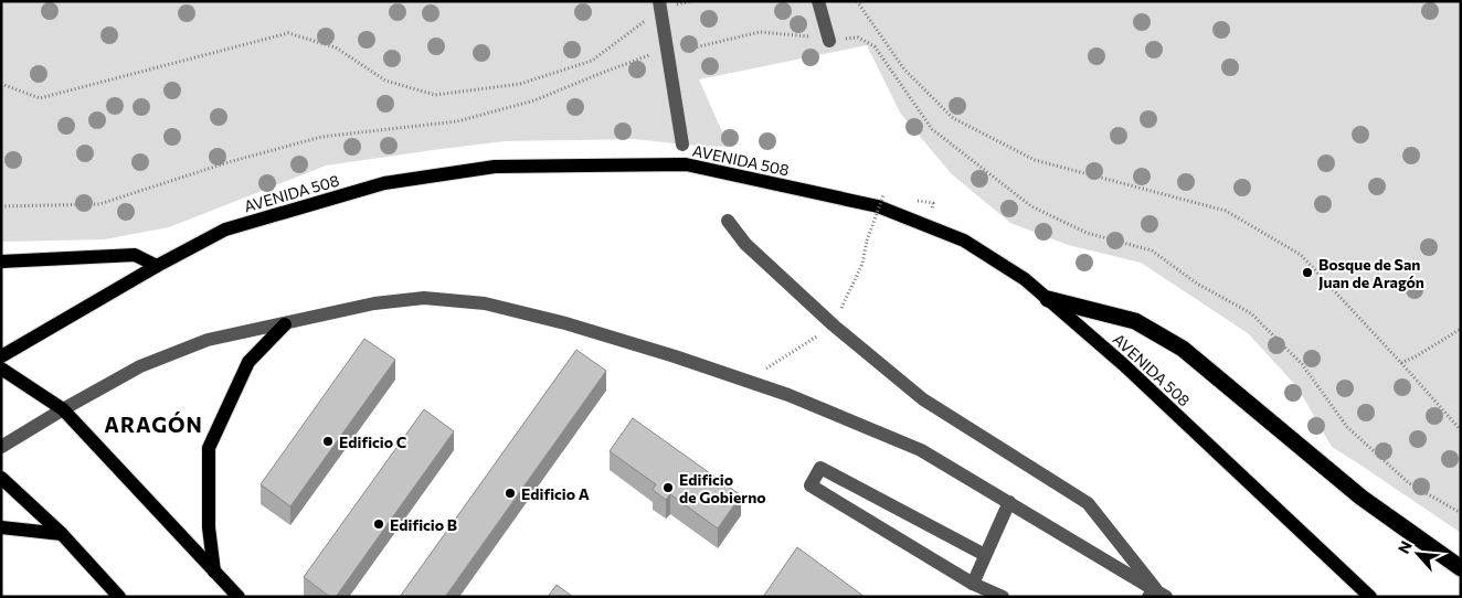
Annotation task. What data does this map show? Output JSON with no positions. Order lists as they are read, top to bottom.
{
  "streets": {
    "main road": ["AVENIDA 508"]
  },
  "districts": ["ARAGÓN"],
  "places": [
    "Bosque de San Juan de Aragón",
    "Edificio C",
    "Edificio de Gobierno",
    "Edificio A",
    "Edificio B"
  ],
  "north": "top left"
}
